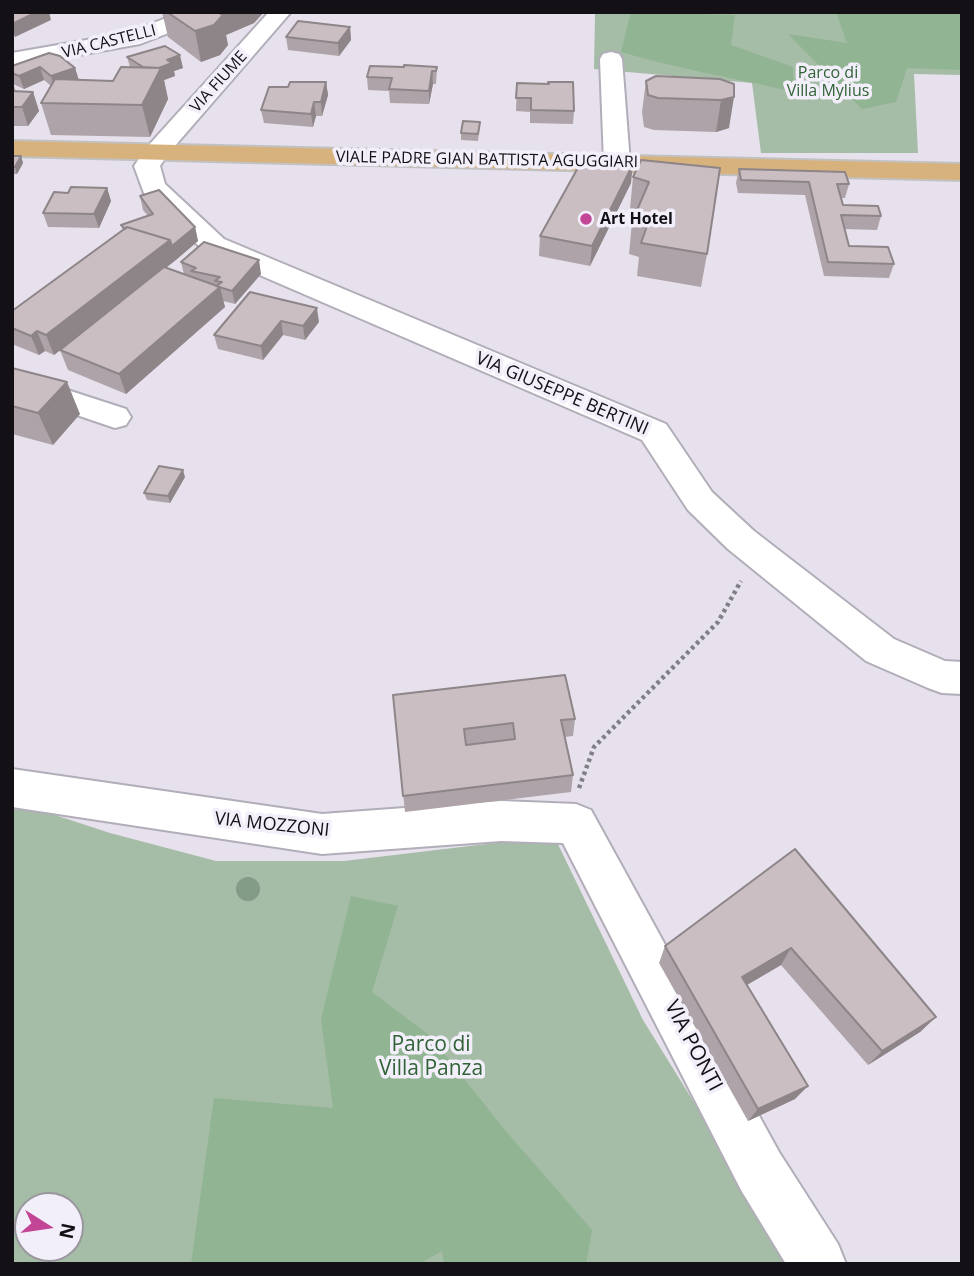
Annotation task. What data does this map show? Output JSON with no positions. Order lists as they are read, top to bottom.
{
  "streets": {
    "main road": ["VIALE PADRE GIAN BATTISTA AGUGGIARI"],
    "street": [
      "VIA CASTELLI",
      "VIA FIUME",
      "VIA GIUSEPPE BERTINI",
      "VIA MOZZONI",
      "VIA PONTI"
    ]
  },
  "crossings": [
    ["VIA FIUME", "VIALE PADRE GIAN BATTISTA AGUGGIARI"],
    ["VIA FIUME", "VIA GIUSEPPE BERTINI"],
    ["VIALE PADRE GIAN BATTISTA AGUGGIARI", "VIA GIUSEPPE BERTINI"],
    ["VIA MOZZONI", "VIA PONTI"]
  ],
  "parks": ["Parco di Villa Mylius", "Parco di Villa Panza"],
  "places": ["Art Hotel"],
  "north": "right"
}
